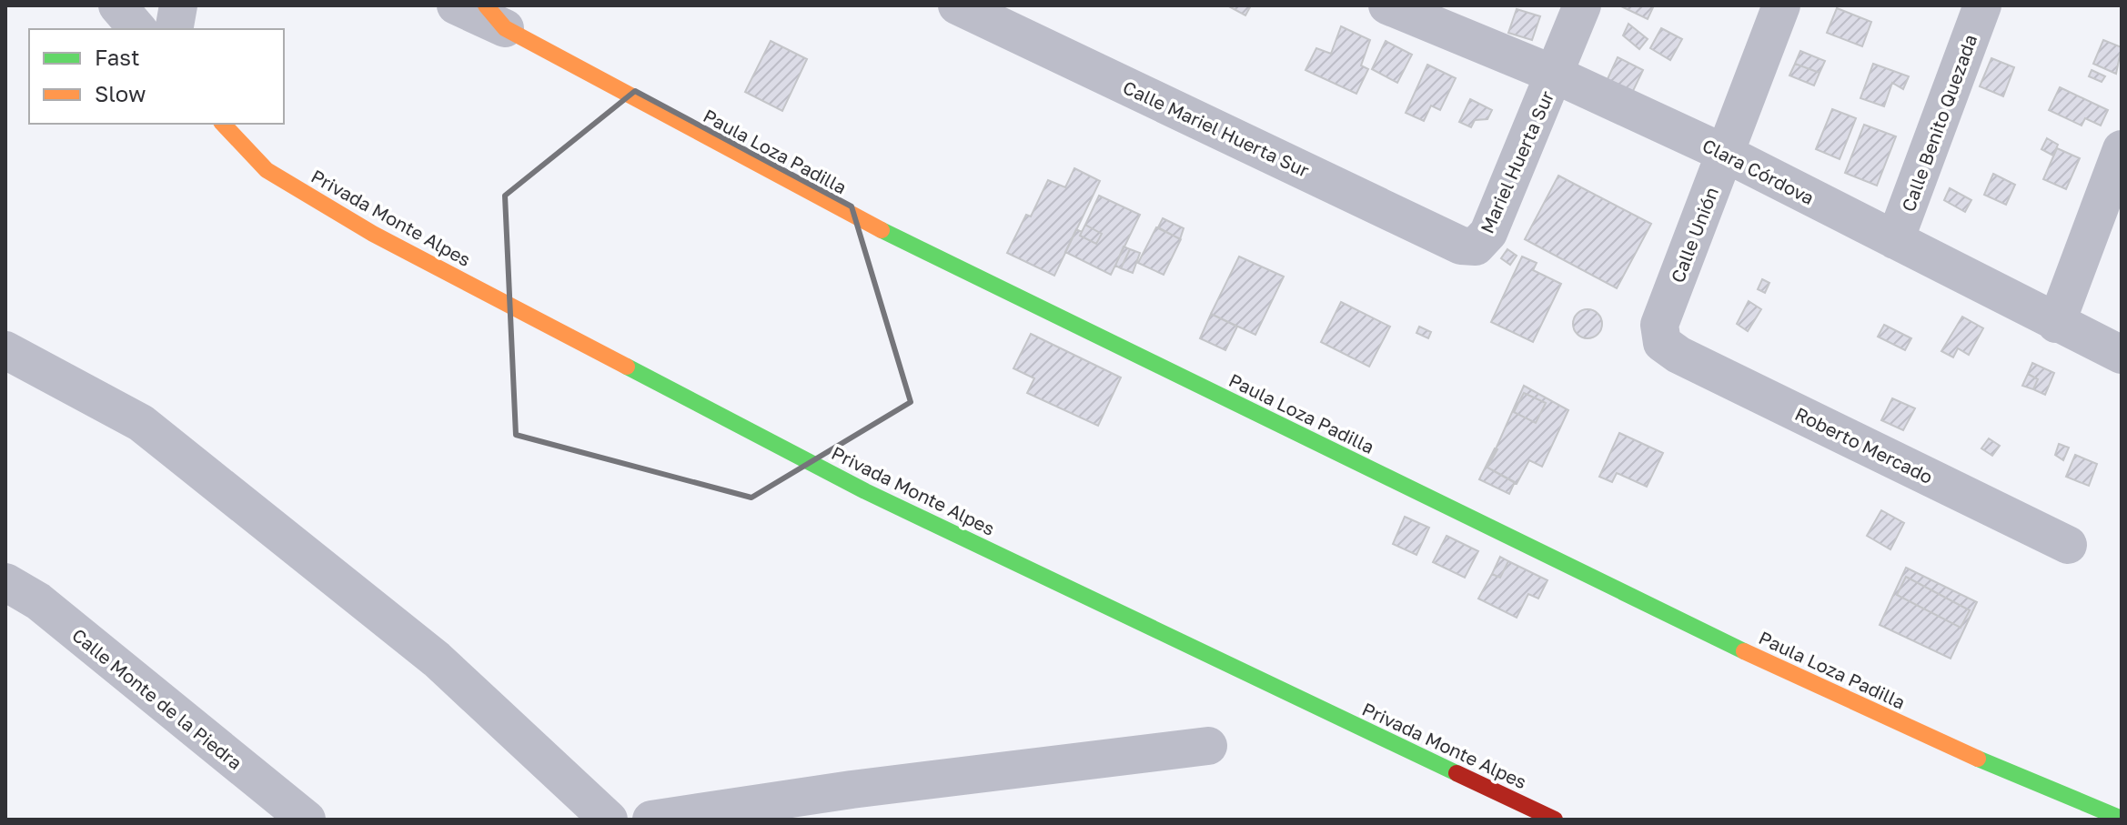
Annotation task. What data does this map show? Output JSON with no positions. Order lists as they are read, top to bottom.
{
  "streets": {
    "street": [
      "Calle Benito Quezada",
      "Calle Mariel Huerta Sur",
      "Paula Loza Padilla",
      "Mariel Huerta Sur",
      "Clara Córdova",
      "Privada Monte Alpes",
      "Calle Unión",
      "Roberto Mercado",
      "Calle Monte de la Piedra"
    ]
  },
  "crossings": [
    ["Calle Benito Quezada", "Clara Córdova"],
    ["Calle Mariel Huerta Sur", "Mariel Huerta Sur"],
    ["Mariel Huerta Sur", "Clara Córdova"],
    ["Clara Córdova", "Calle Unión"],
    ["Calle Unión", "Roberto Mercado"]
  ],
  "legend": ["Fast", "Slow"]
}
